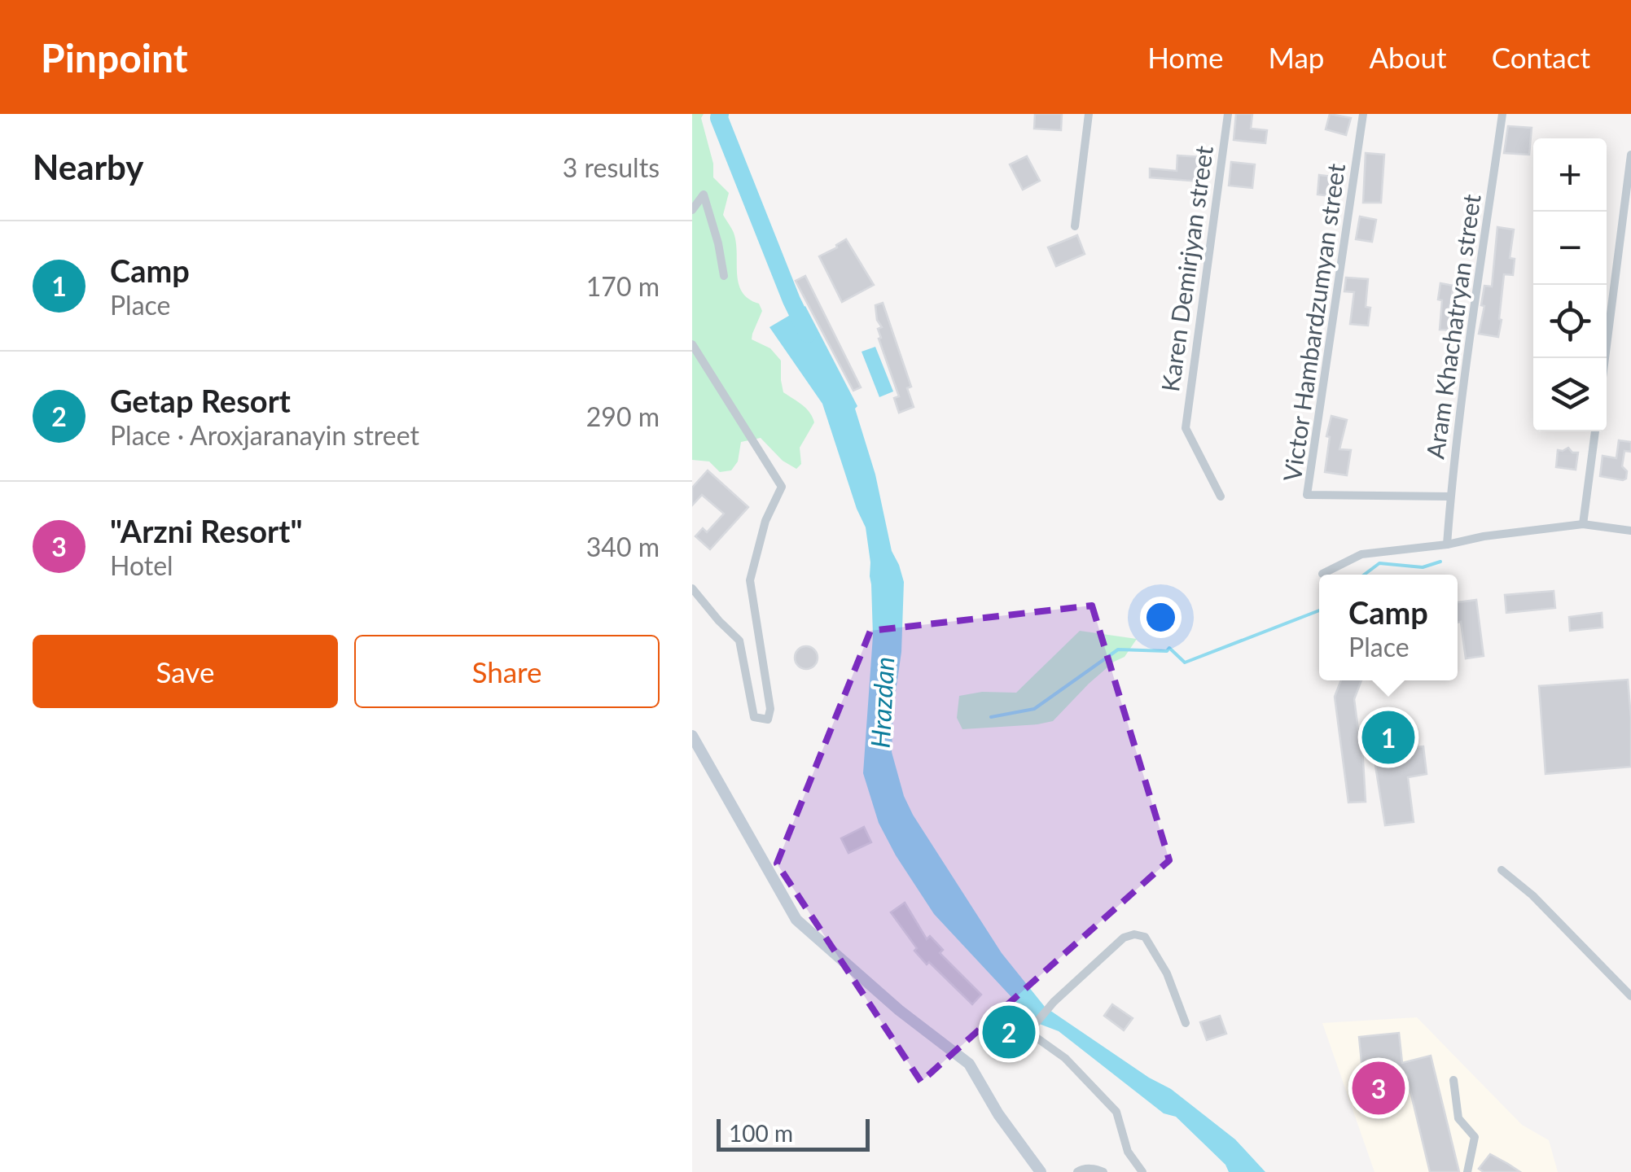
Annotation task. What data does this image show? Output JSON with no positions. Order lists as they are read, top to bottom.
{
  "streets": {
    "street": ["Karen Demirjyan street", "Victor Hambardzumyan street", "Aram Khachatryan street"]
  },
  "crossings": [
    ["Victor Hambardzumyan street", "Aram Khachatryan street"]
  ],
  "water": ["Hrazdan"],
  "scale_bar": "100 m",
  "page": {
    "header": "Pinpoint",
    "nav": [
      "Home",
      "Map",
      "About",
      "Contact"
    ],
    "heading": ["Nearby", "3 results"],
    "map_buttons": ["+", "−"],
    "list": [
      {
        "mark": "1",
        "name": "Camp",
        "note": "Place",
        "value": "170 m"
      },
      {
        "mark": "2",
        "name": "Getap Resort",
        "note": "Place · Aroxjaranayin street",
        "value": "290 m"
      },
      {
        "mark": "3",
        "name": "\"Arzni Resort\"",
        "note": "Hotel",
        "value": "340 m"
      }
    ],
    "popup": ["Camp", "Place"],
    "buttons": ["Save", "Share"],
    "pins": ["1", "2", "3"],
    "scale": "100 m"
  }
}
